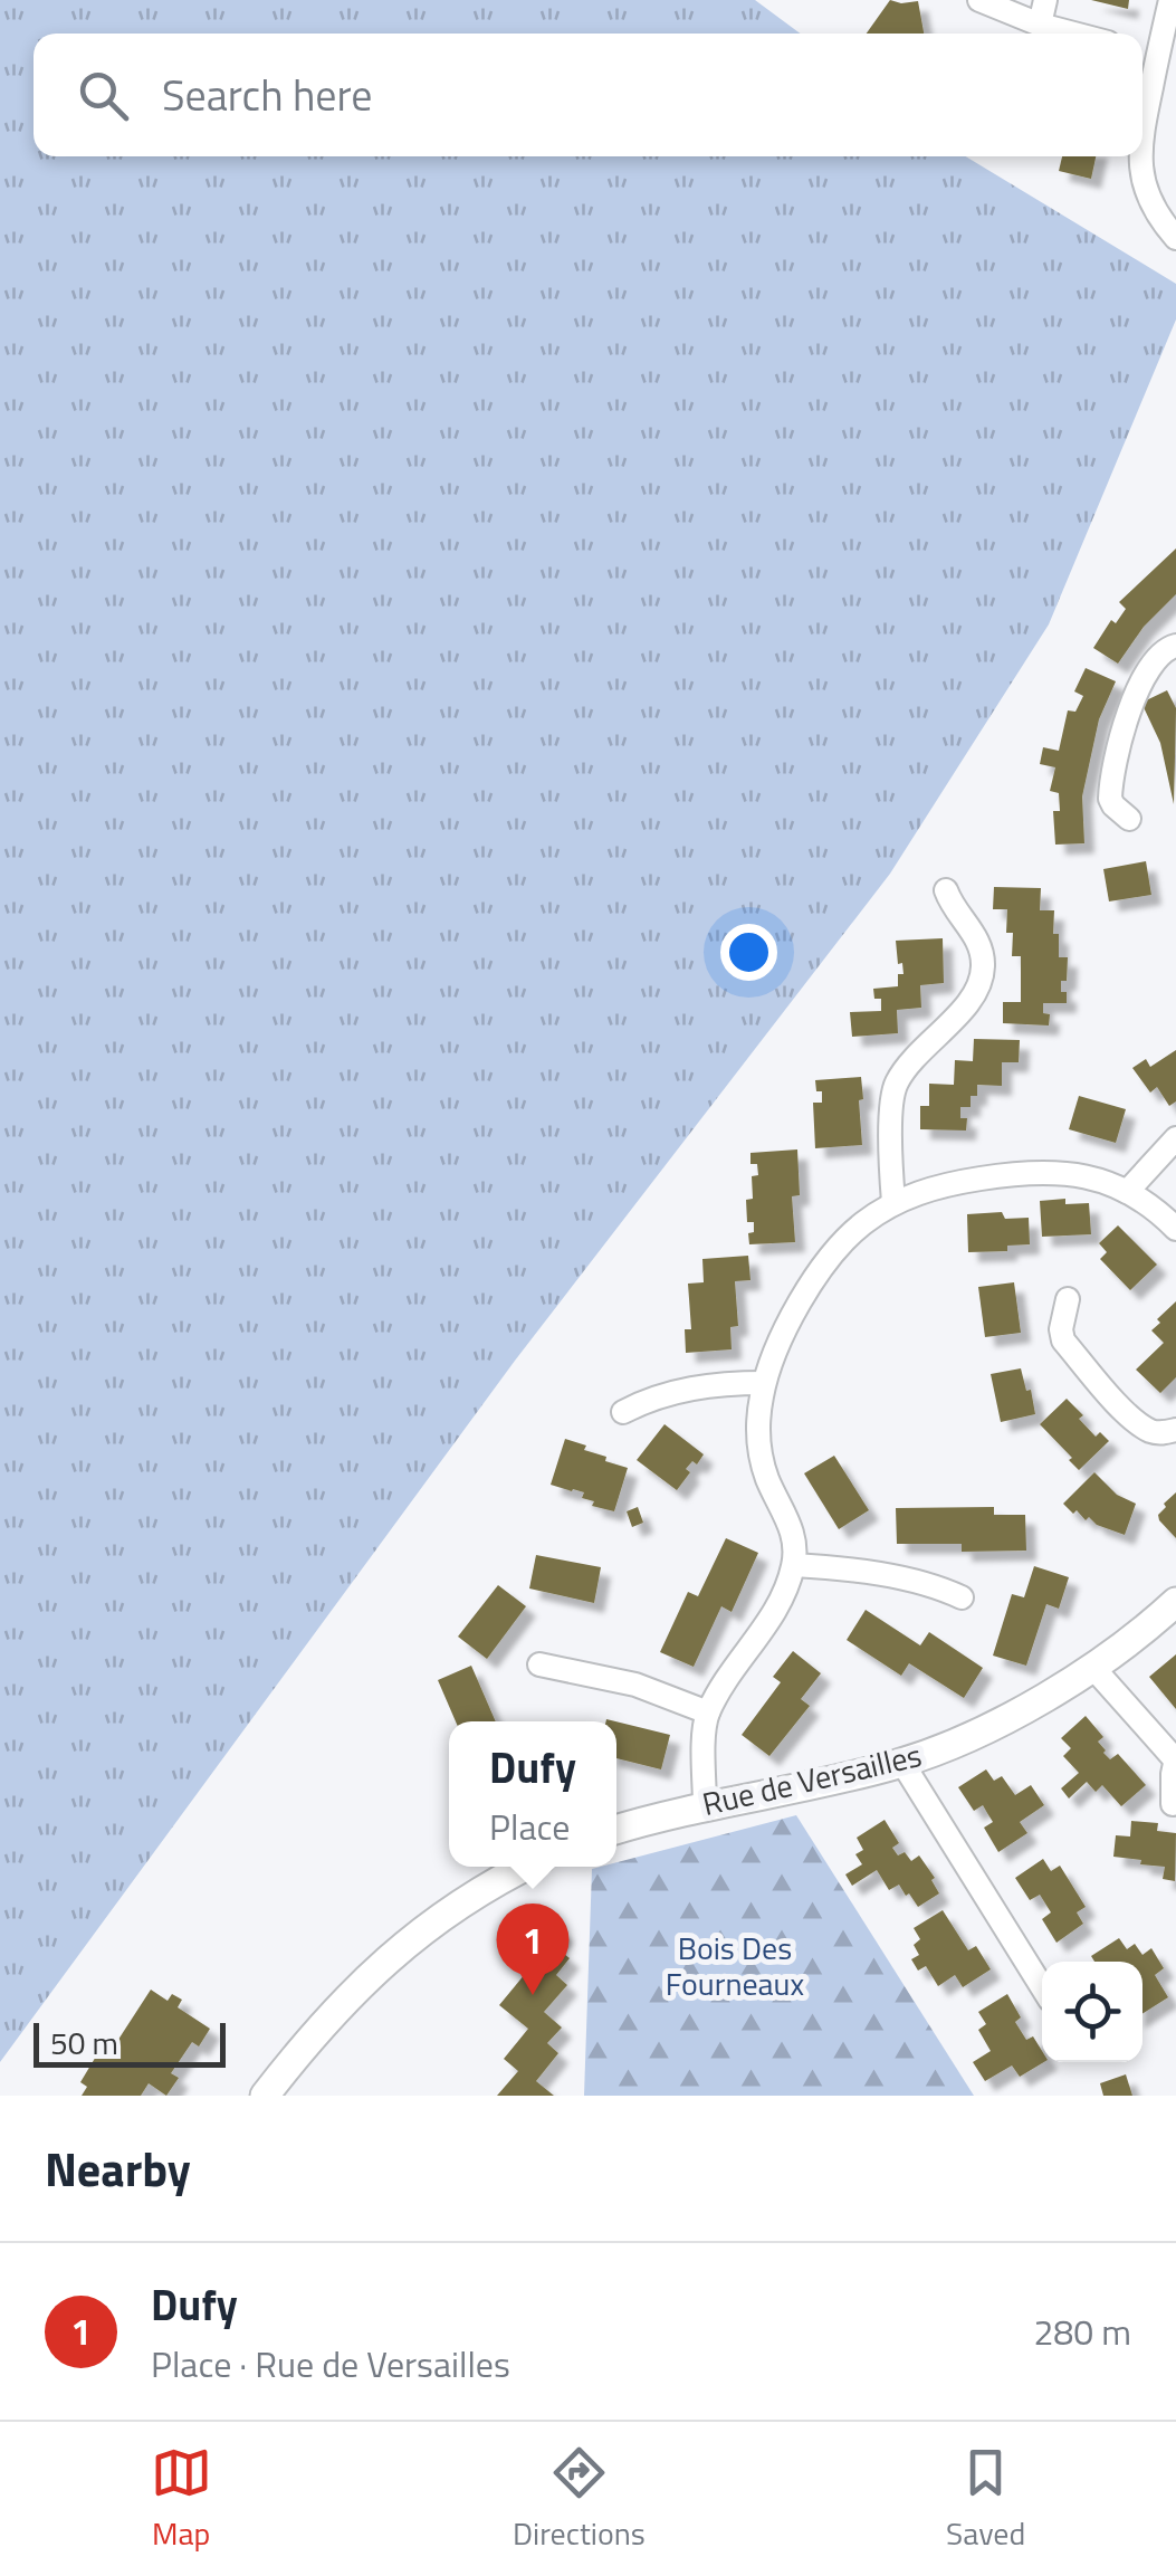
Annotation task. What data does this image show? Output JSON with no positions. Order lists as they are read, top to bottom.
{
  "streets": {
    "street": ["Rue de Versailles"]
  },
  "parks": ["Bois Des Fourneaux"],
  "scale_bar": "50 m",
  "page": {
    "search": "Search here",
    "popup": ["Dufy", "Place"],
    "pins": "1",
    "scale": "50 m",
    "heading": "Nearby",
    "list": [
      {
        "mark": "1",
        "name": "Dufy",
        "note": "Place · Rue de Versailles",
        "value": "280 m"
      }
    ],
    "nav": ["Map", "Directions", "Saved"]
  }
}
